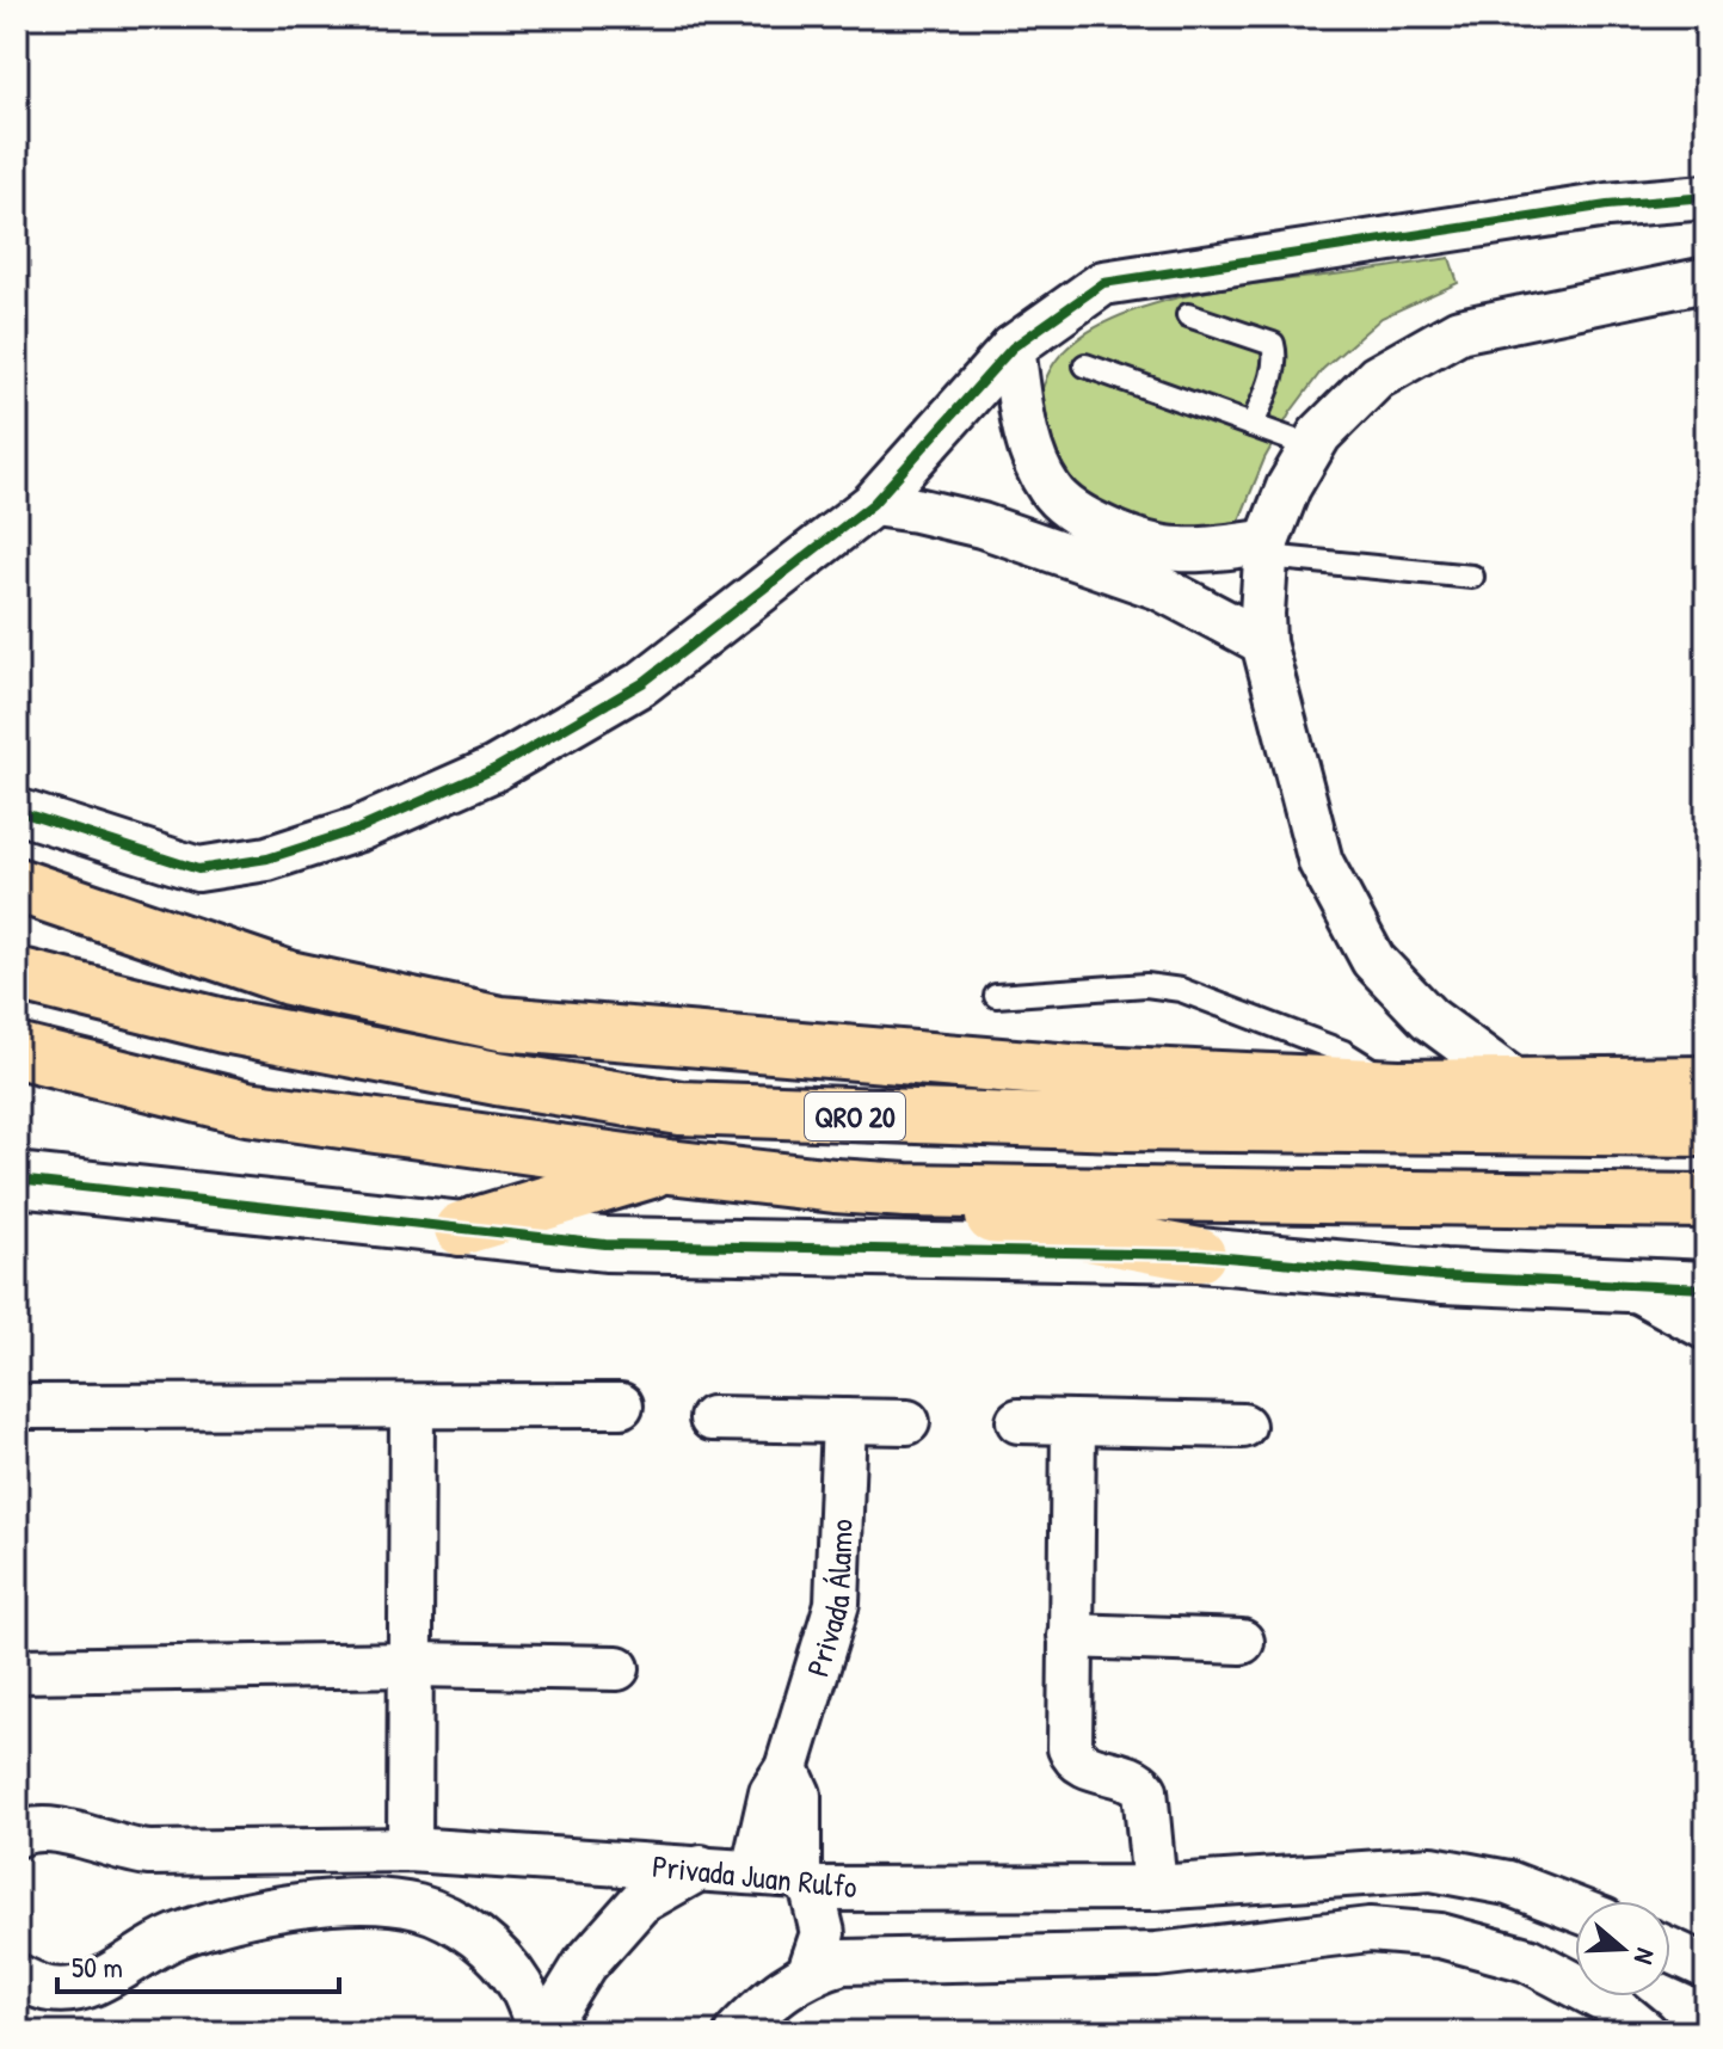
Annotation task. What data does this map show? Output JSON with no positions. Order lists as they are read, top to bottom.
{
  "streets": {
    "highway": ["QRO 20"],
    "street": ["Privada Álamo", "Privada Juan Rulfo"]
  },
  "crossings": [
    ["Privada Álamo", "Privada Juan Rulfo"]
  ],
  "scale_bar": "50 m",
  "north": "right"
}
